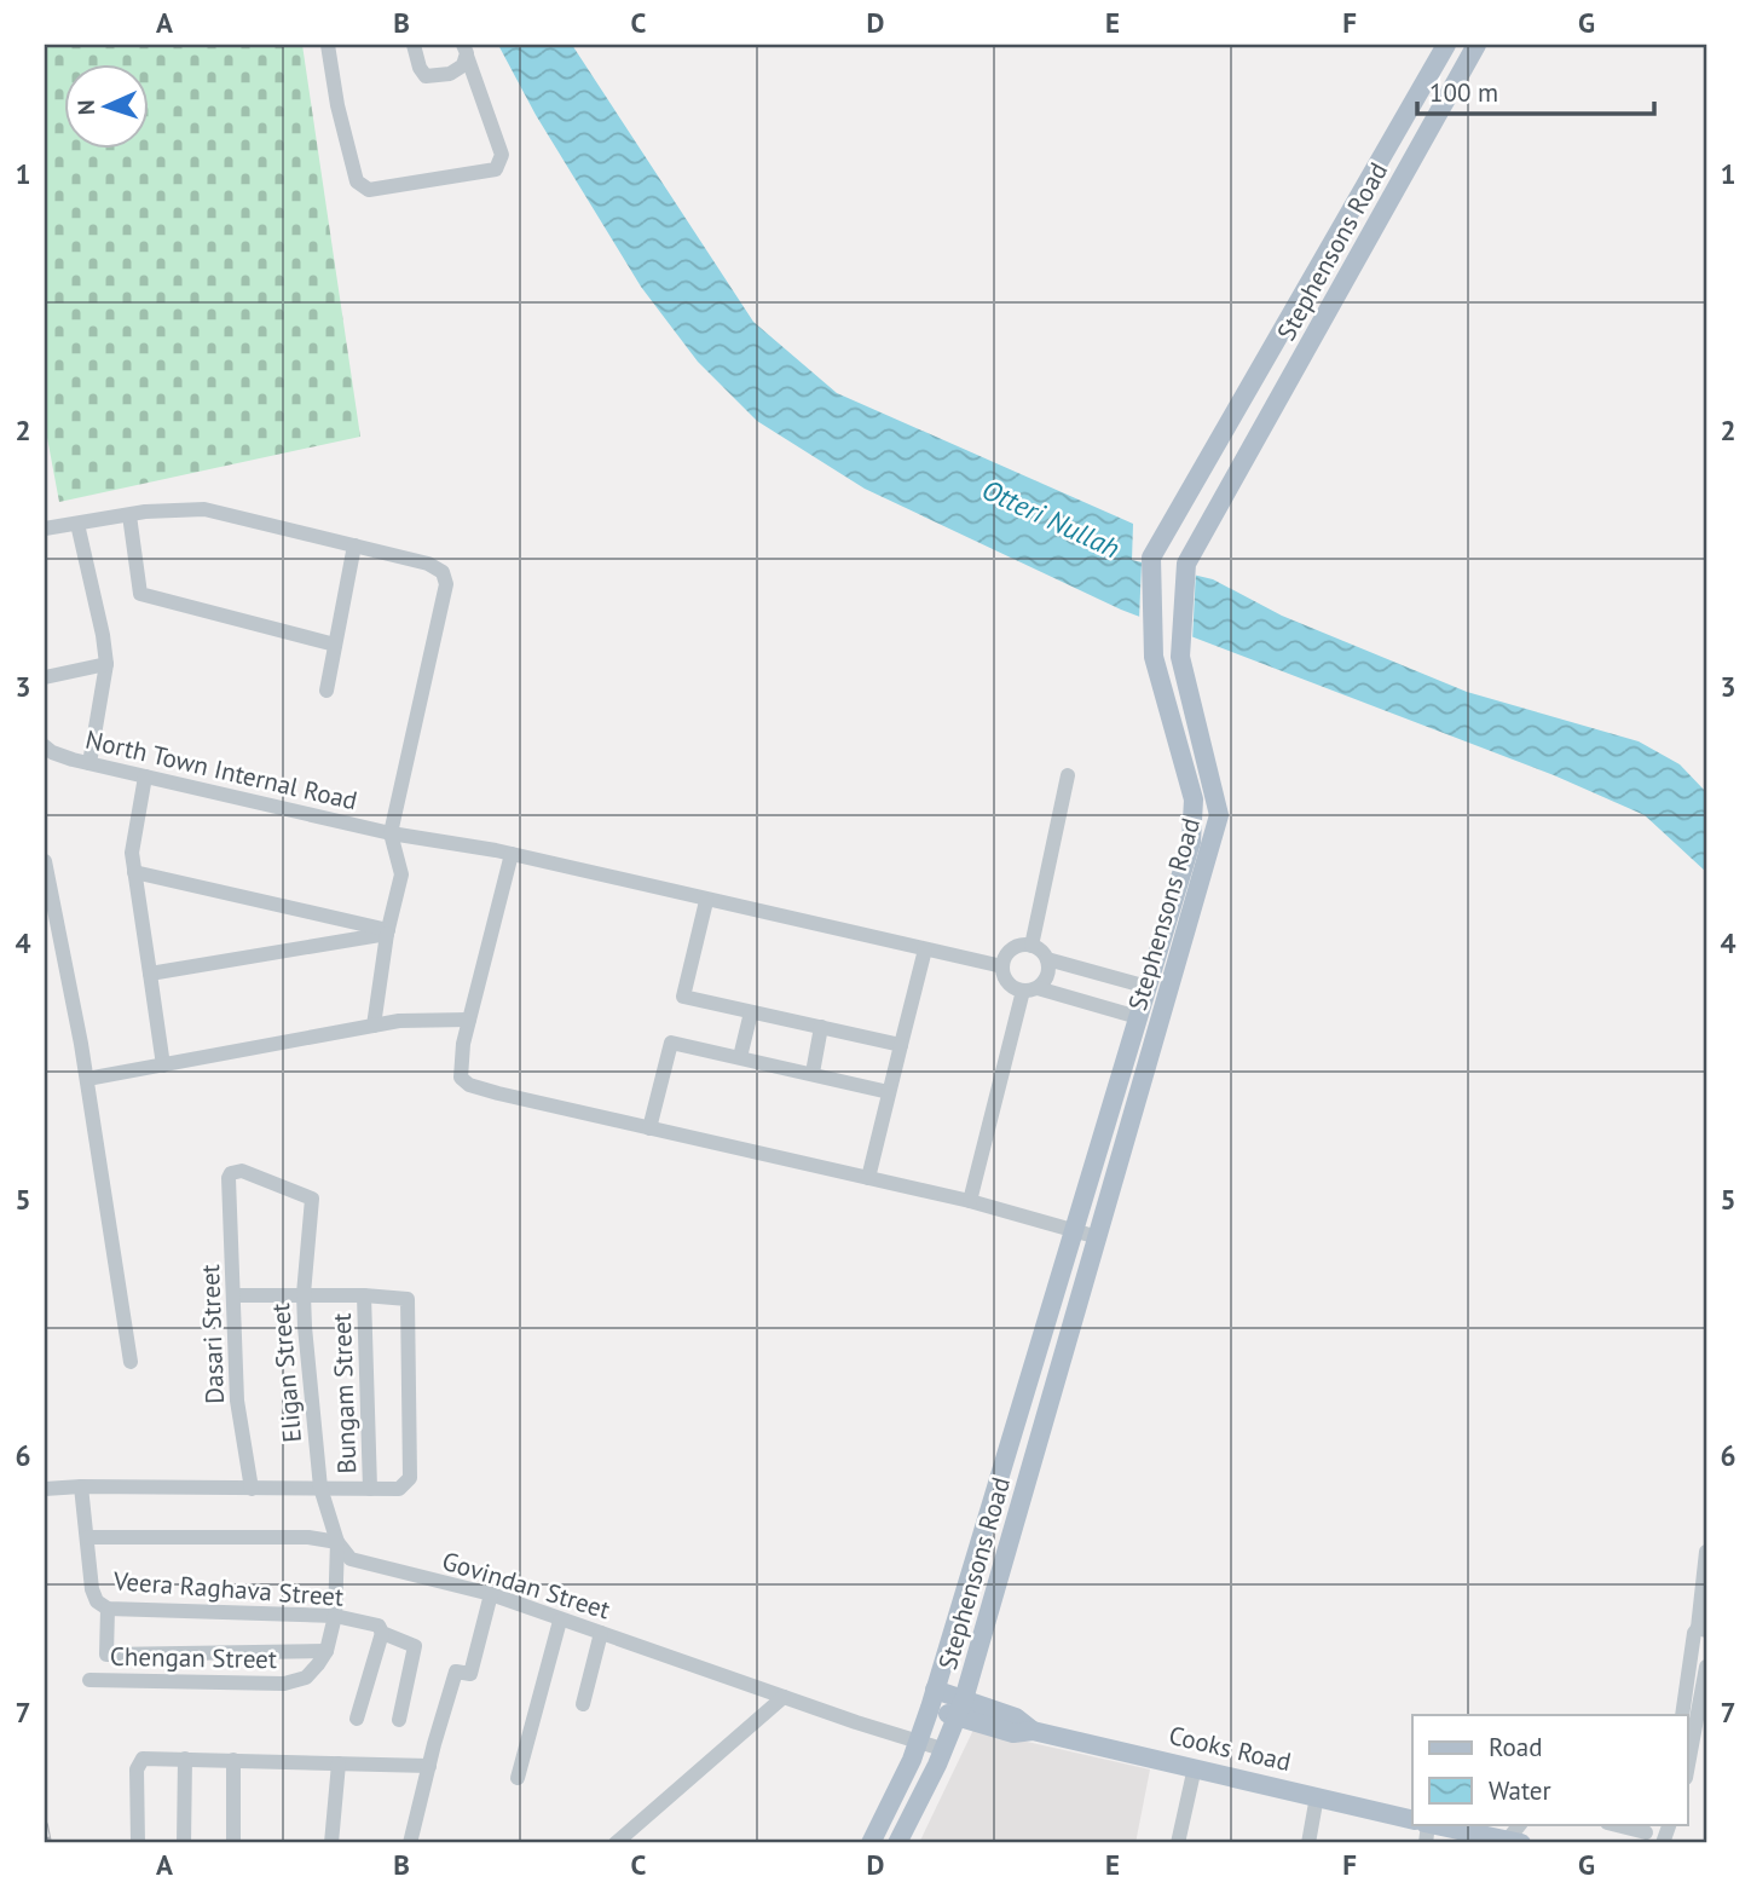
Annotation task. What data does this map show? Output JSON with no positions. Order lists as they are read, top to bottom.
{
  "streets": {
    "main road": ["Stephensons Road", "Cooks Road"],
    "street": [
      "North Town Internal Road",
      "Dasari Street",
      "Eligan Street",
      "Bungam Street",
      "Govindan Street",
      "Veera Raghava Street",
      "Chengan Street"
    ]
  },
  "crossings": [
    ["Stephensons Road", "Govindan Street"],
    ["Stephensons Road", "Cooks Road"],
    ["Dasari Street", "Eligan Street"],
    ["Eligan Street", "Govindan Street"],
    ["Eligan Street", "Chengan Street"],
    ["Govindan Street", "Veera Raghava Street"],
    ["Govindan Street", "Chengan Street"],
    ["Veera Raghava Street", "Chengan Street"]
  ],
  "water": ["Otteri Nullah"],
  "legend": ["Road", "Water"],
  "scale_bar": "100 m",
  "north": "left",
  "grid": {
    "columns": [
      "A",
      "B",
      "C",
      "D",
      "E",
      "F",
      "G"
    ],
    "rows": [
      "1",
      "2",
      "3",
      "4",
      "5",
      "6",
      "7"
    ]
  }
}
